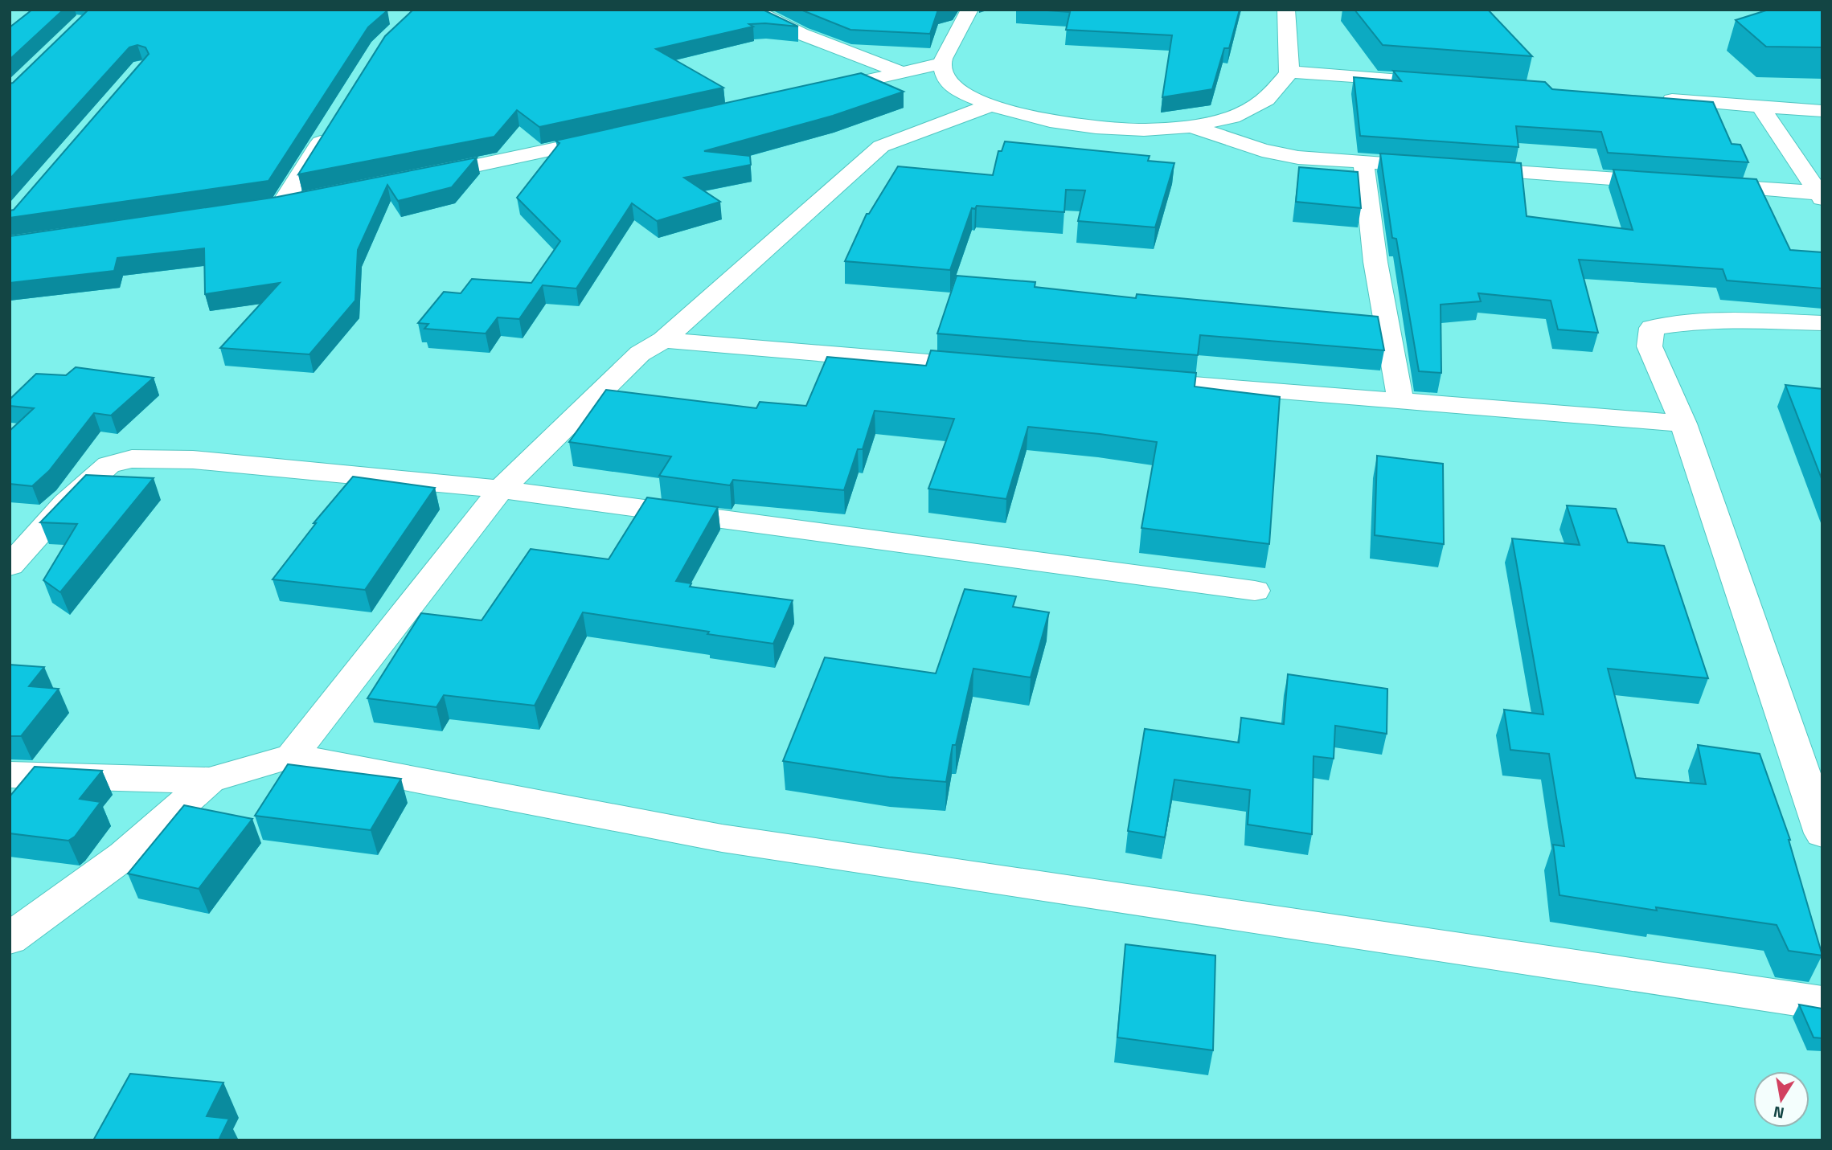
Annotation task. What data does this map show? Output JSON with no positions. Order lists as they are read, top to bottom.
{
  "north": "bottom"
}
